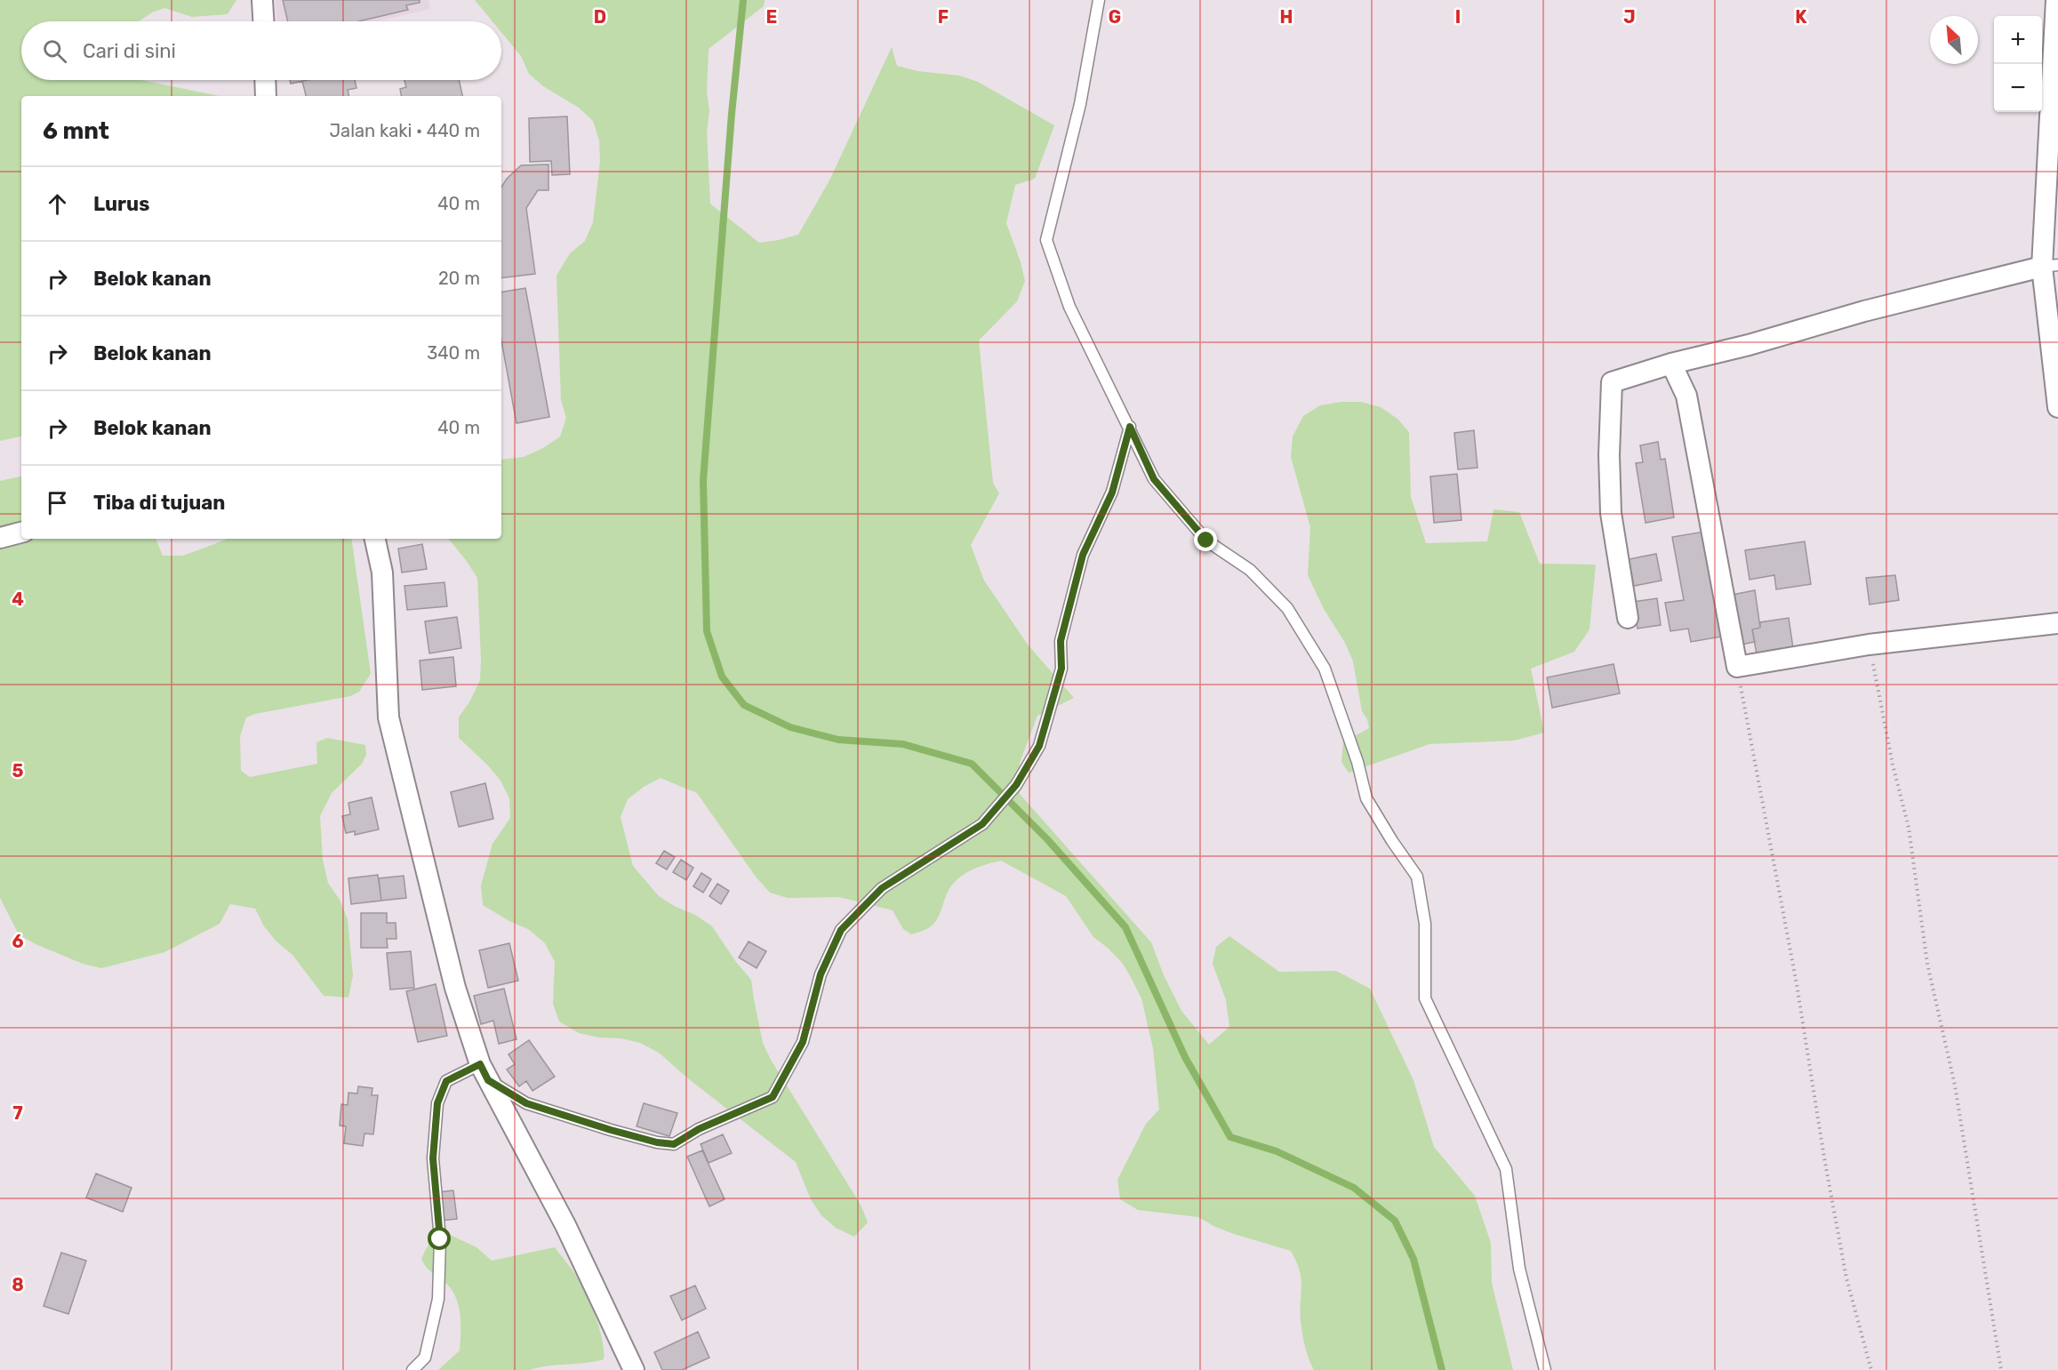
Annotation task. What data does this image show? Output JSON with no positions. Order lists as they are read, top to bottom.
{
  "north": "top left",
  "page": {
    "map_buttons": ["+", "−"],
    "search": "Cari di sini",
    "heading": ["6 mnt", "Jalan kaki · 440 m"],
    "list": [
      ["Lurus", "40 m"],
      ["Belok kanan", "20 m"],
      ["Belok kanan", "340 m"],
      ["Belok kanan", "40 m"],
      "Tiba di tujuan"
    ]
  },
  "grid": {
    "columns": [
      "D",
      "E",
      "F",
      "G",
      "H",
      "I",
      "J",
      "K"
    ],
    "rows": [
      "4",
      "5",
      "6",
      "7",
      "8"
    ]
  }
}
